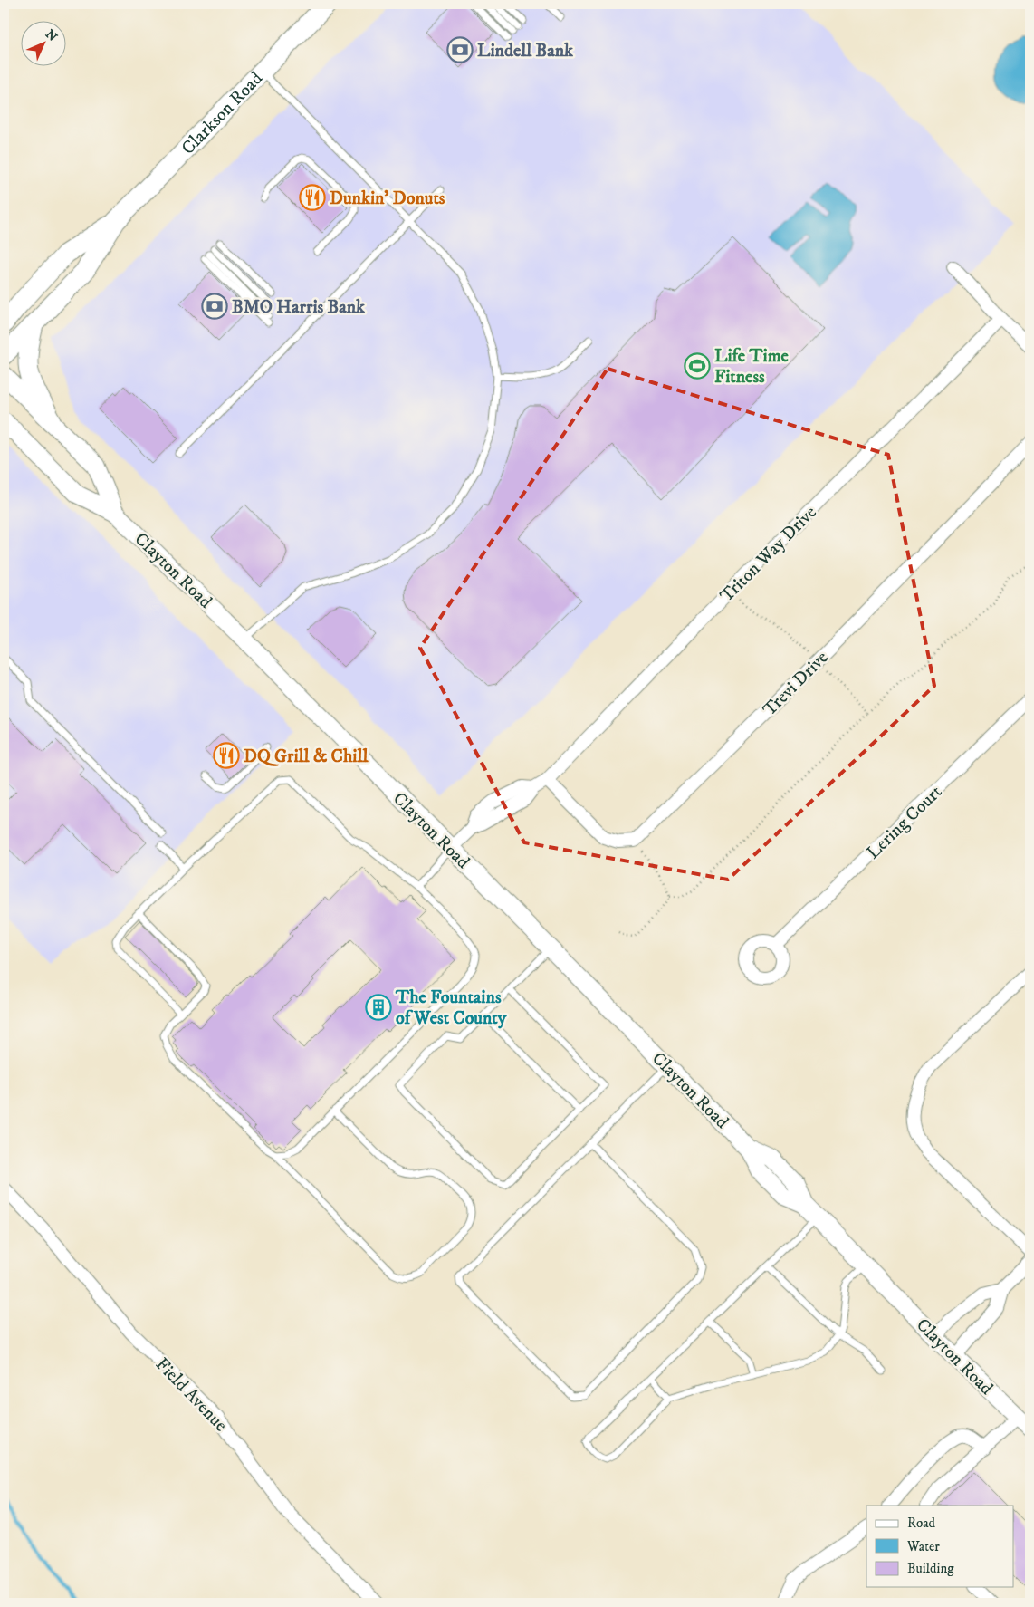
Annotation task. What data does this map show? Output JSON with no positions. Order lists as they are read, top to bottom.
{
  "streets": {
    "main road": ["Clarkson Road", "Clayton Road"],
    "street": [
      "Triton Way Drive",
      "Trevi Drive",
      "Lering Court",
      "Field Avenue"
    ]
  },
  "crossings": [
    ["Triton Way Drive", "Clayton Road"],
    ["Triton Way Drive", "Trevi Drive"]
  ],
  "places": {
    "bank": ["Lindell Bank", "BMO Harris Bank"],
    "restaurant": ["Dunkin' Donuts", "DQ Grill & Chill"],
    "sports": ["Life Time Fitness"],
    "building": ["The Fountains of West County"]
  },
  "legend": ["Road", "Water", "Building"],
  "north": "top right"
}
